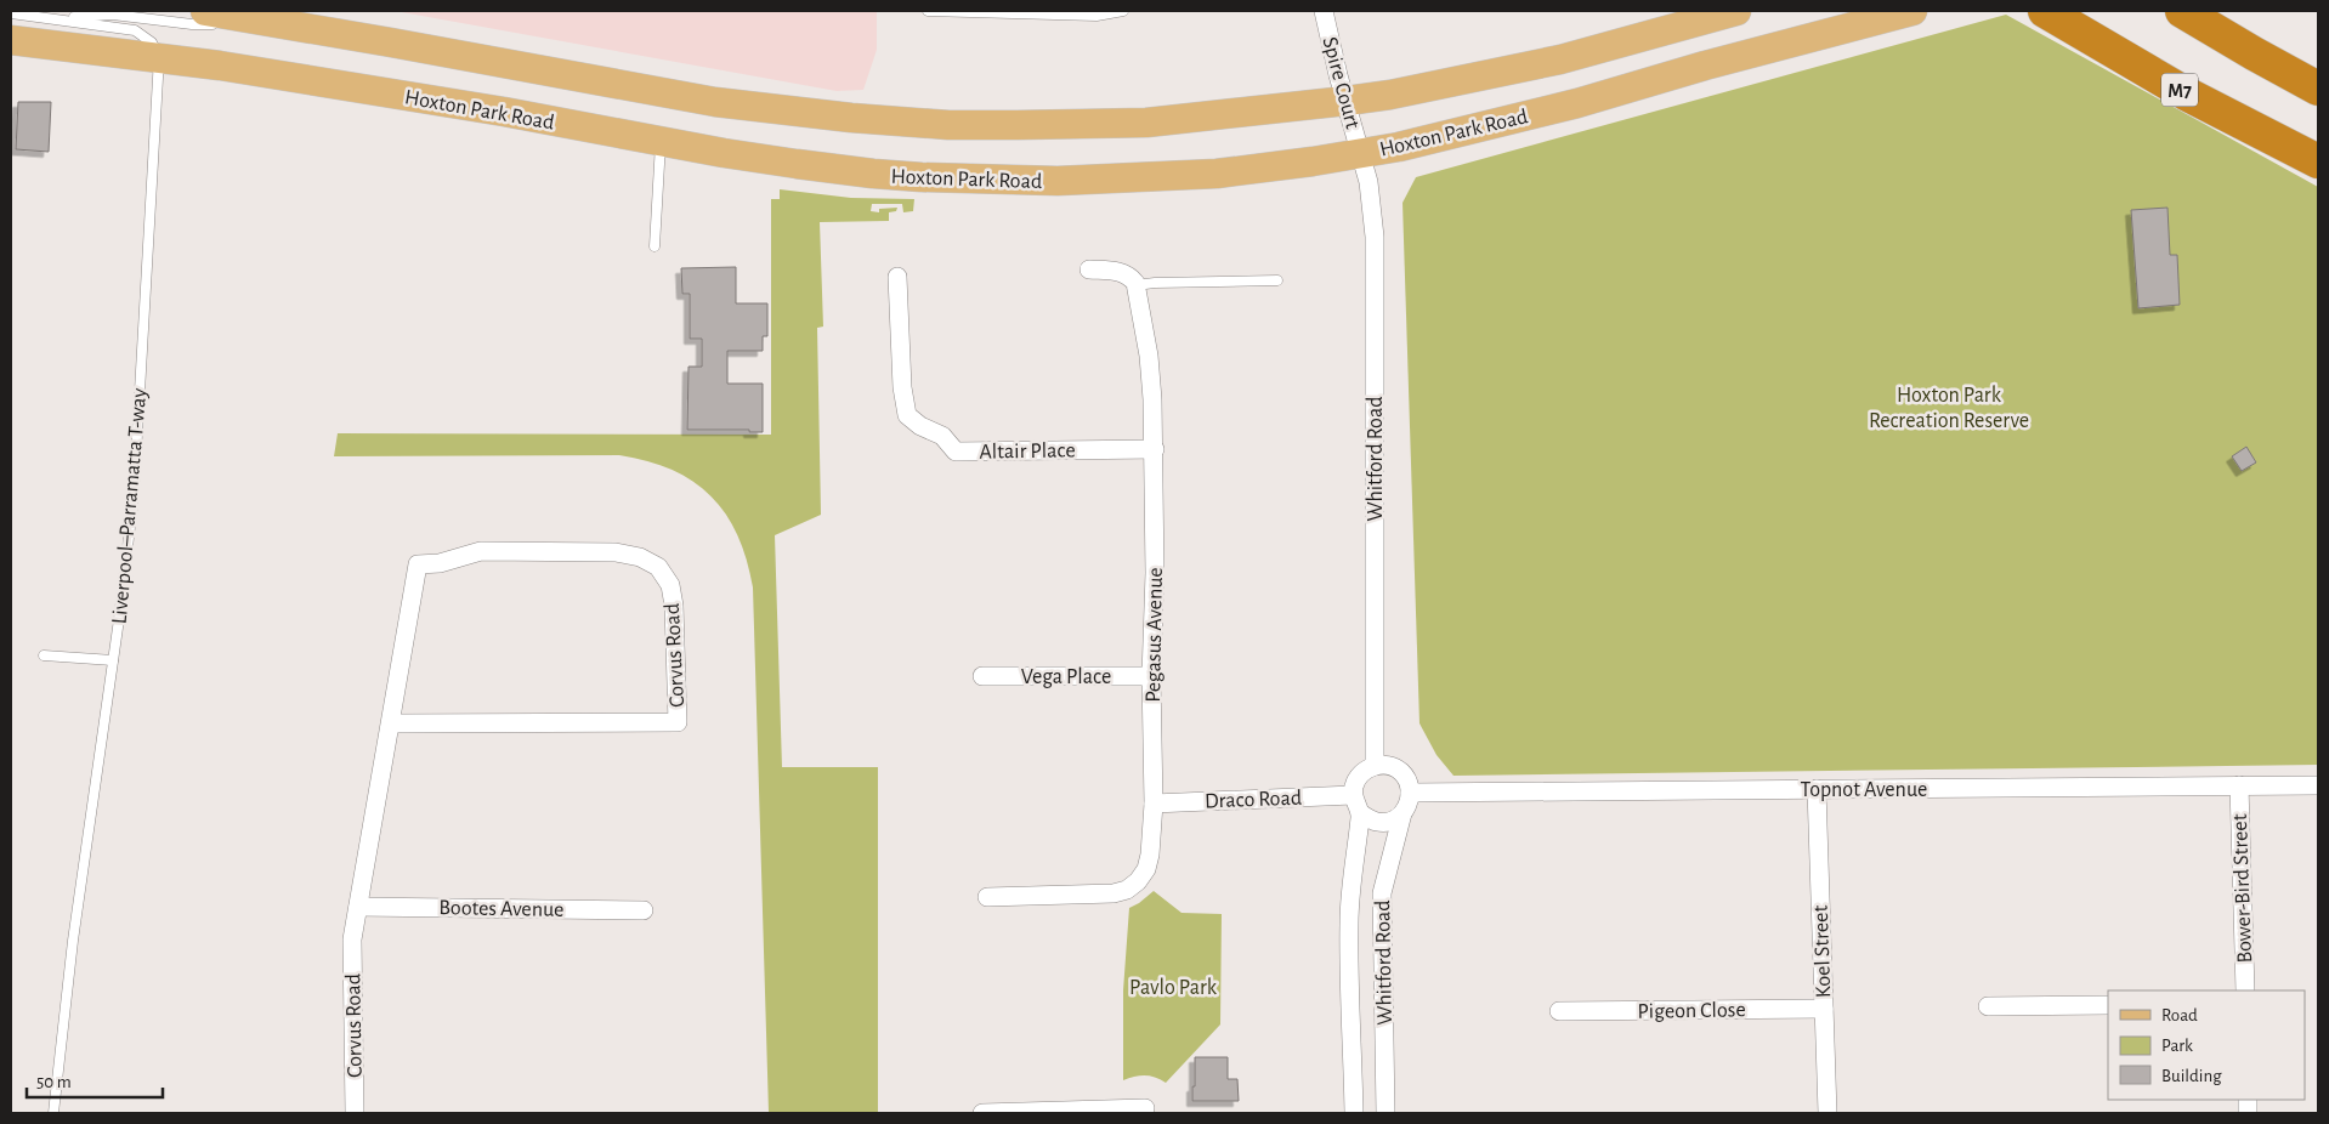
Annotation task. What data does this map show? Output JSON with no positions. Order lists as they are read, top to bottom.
{
  "streets": {
    "highway": ["M7"],
    "main road": ["Hoxton Park Road"],
    "street": [
      "Spire Court",
      "Altair Place",
      "Whitford Road",
      "Pegasus Avenue",
      "Corvus Road",
      "Vega Place",
      "Topnot Avenue",
      "Draco Road",
      "Bower-Bird Street",
      "Bootes Avenue",
      "Koel Street",
      "Pigeon Close"
    ],
    "lane": ["Liverpool–Parramatta T-way"]
  },
  "crossings": [
    ["Spire Court", "Hoxton Park Road"],
    ["Spire Court", "Whitford Road"],
    ["Hoxton Park Road", "Whitford Road"],
    ["Hoxton Park Road", "Liverpool–Parramatta T-way"],
    ["Altair Place", "Pegasus Avenue"],
    ["Whitford Road", "Topnot Avenue"],
    ["Whitford Road", "Draco Road"],
    ["Pegasus Avenue", "Vega Place"],
    ["Pegasus Avenue", "Draco Road"],
    ["Corvus Road", "Bootes Avenue"],
    ["Topnot Avenue", "Draco Road"],
    ["Topnot Avenue", "Bower-Bird Street"],
    ["Topnot Avenue", "Koel Street"],
    ["Koel Street", "Pigeon Close"]
  ],
  "parks": ["Hoxton Park Recreation Reserve", "Pavlo Park"],
  "legend": ["Road", "Park", "Building"],
  "scale_bar": "50 m"
}
